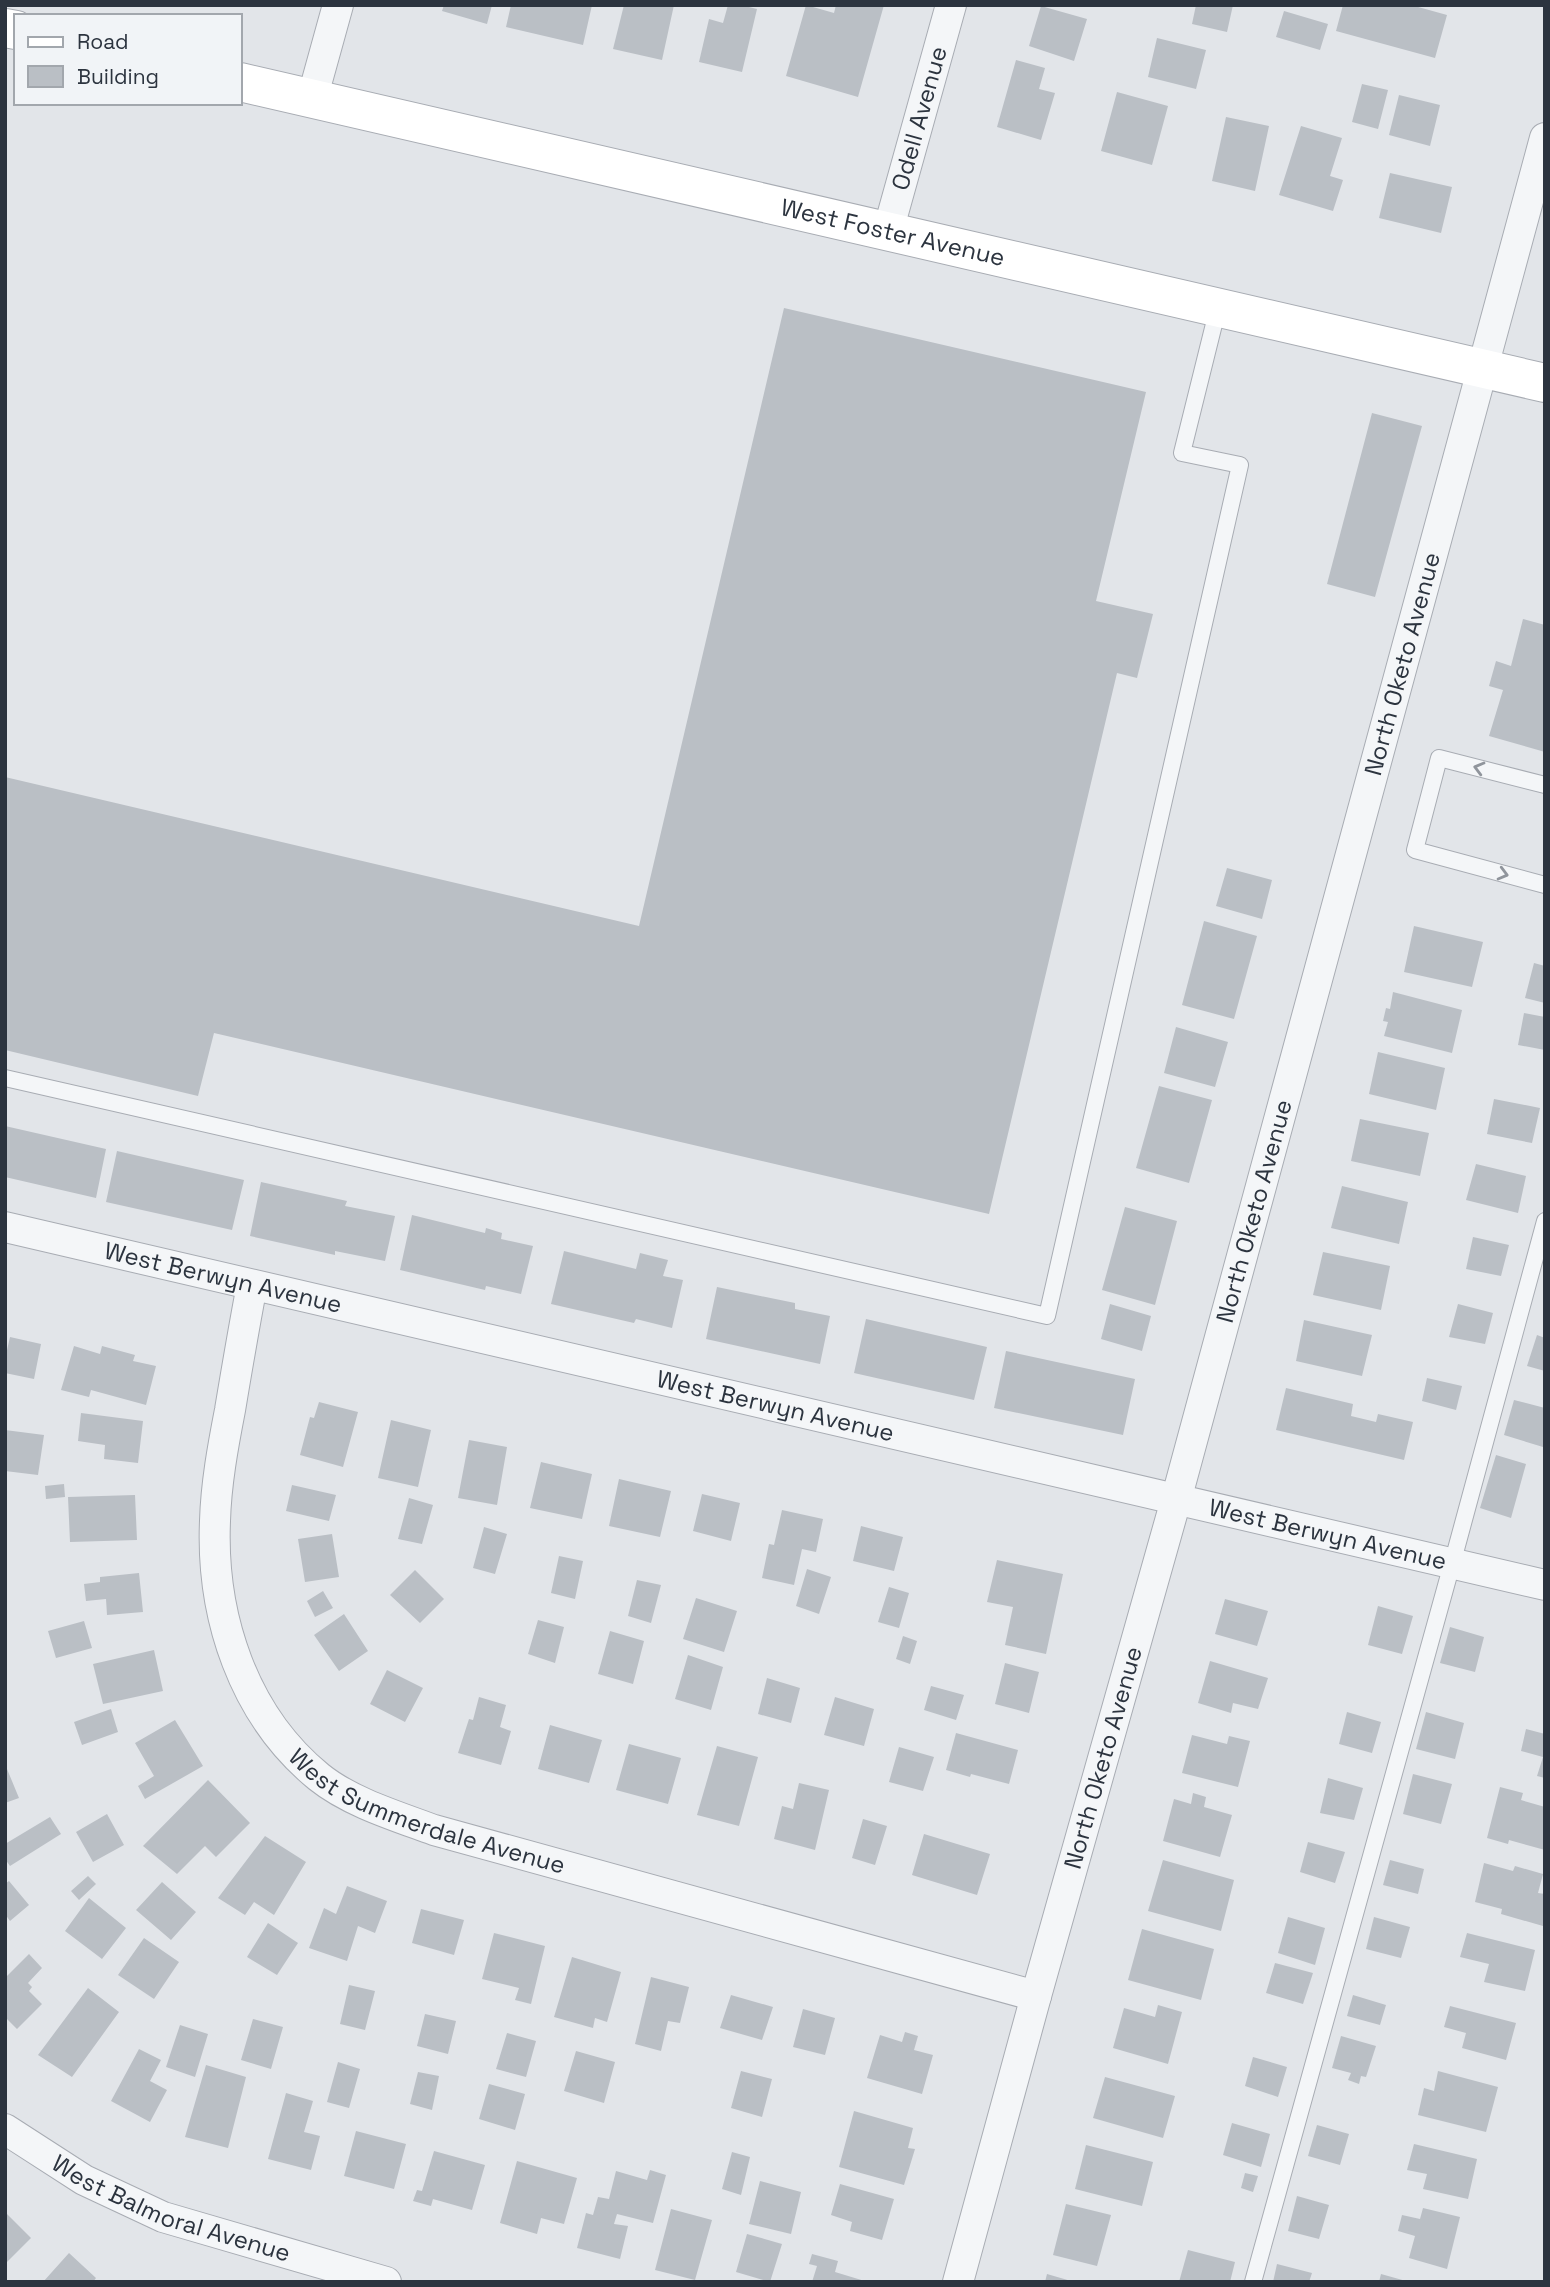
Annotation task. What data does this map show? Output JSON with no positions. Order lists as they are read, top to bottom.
{
  "streets": {
    "street": [
      "Odell Avenue",
      "West Foster Avenue",
      "North Oketo Avenue",
      "West Berwyn Avenue",
      "West Summerdale Avenue",
      "West Balmoral Avenue"
    ]
  },
  "crossings": [
    ["Odell Avenue", "West Foster Avenue"],
    ["West Foster Avenue", "North Oketo Avenue"],
    ["North Oketo Avenue", "West Berwyn Avenue"],
    ["North Oketo Avenue", "West Summerdale Avenue"],
    ["West Berwyn Avenue", "West Summerdale Avenue"]
  ],
  "legend": ["Road", "Building"]
}
